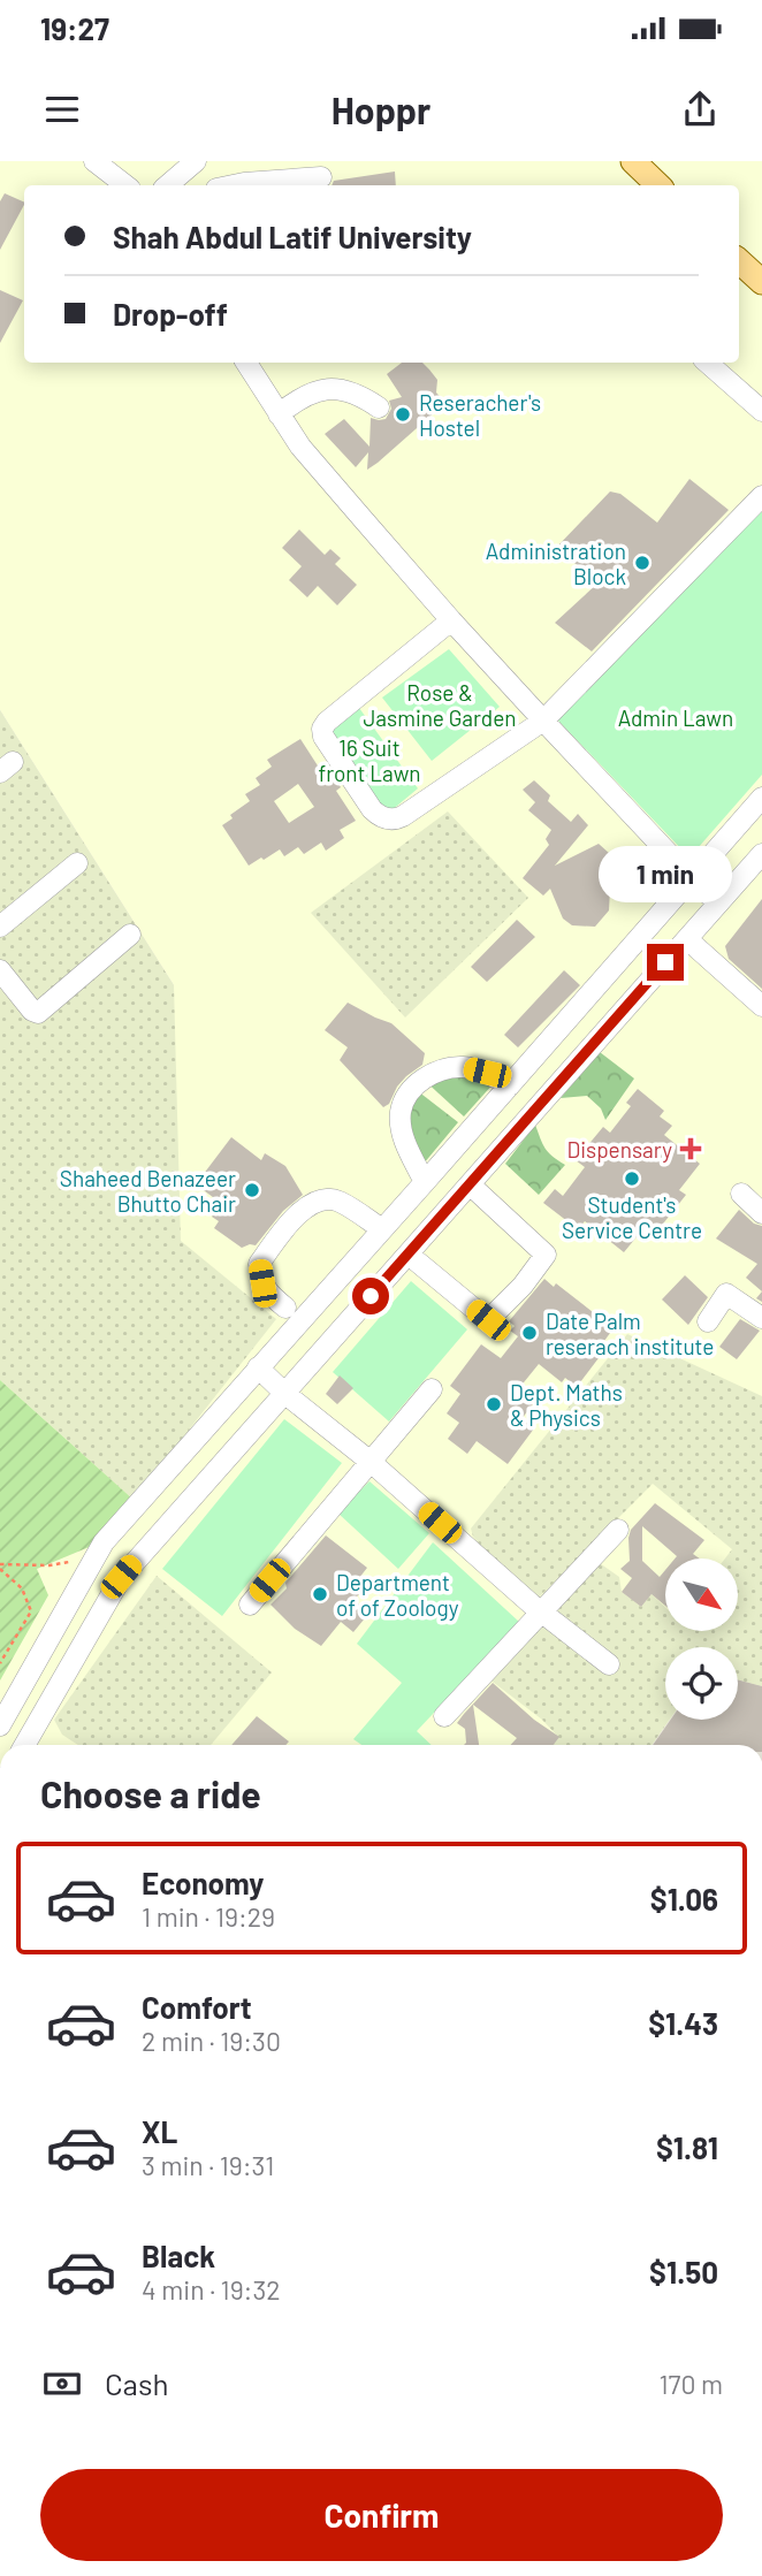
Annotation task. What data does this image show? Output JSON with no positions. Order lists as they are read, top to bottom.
{
  "parks": ["Rose & Jasmine Garden", "Admin Lawn", "16 Suit front Lawn"],
  "places": {
    "other": [
      "Reseracher's Hostel",
      "Administration Block",
      "Student's Service Centre",
      "Shaheed Benazeer Bhutto Chair",
      "Date Palm reserach institute",
      "Dept. Maths & Physics",
      "Department of of Zoology"
    ],
    "health": ["Dispensary"]
  },
  "north": "bottom right",
  "page": {
    "status": "19:27",
    "header": "Hoppr",
    "banner": ["Shah Abdul Latif University", "Drop-off"],
    "bubble": "1 min",
    "heading": "Choose a ride",
    "list": [
      {
        "name": "Economy",
        "note": "1 min · 19:29",
        "value": "$1.06"
      },
      {
        "name": "Comfort",
        "note": "2 min · 19:30",
        "value": "$1.43"
      },
      {
        "name": "XL",
        "note": "3 min · 19:31",
        "value": "$1.81"
      },
      {
        "name": "Black",
        "note": "4 min · 19:32",
        "value": "$1.50"
      }
    ],
    "pay": ["Cash", "170 m"],
    "buttons": "Confirm"
  }
}
